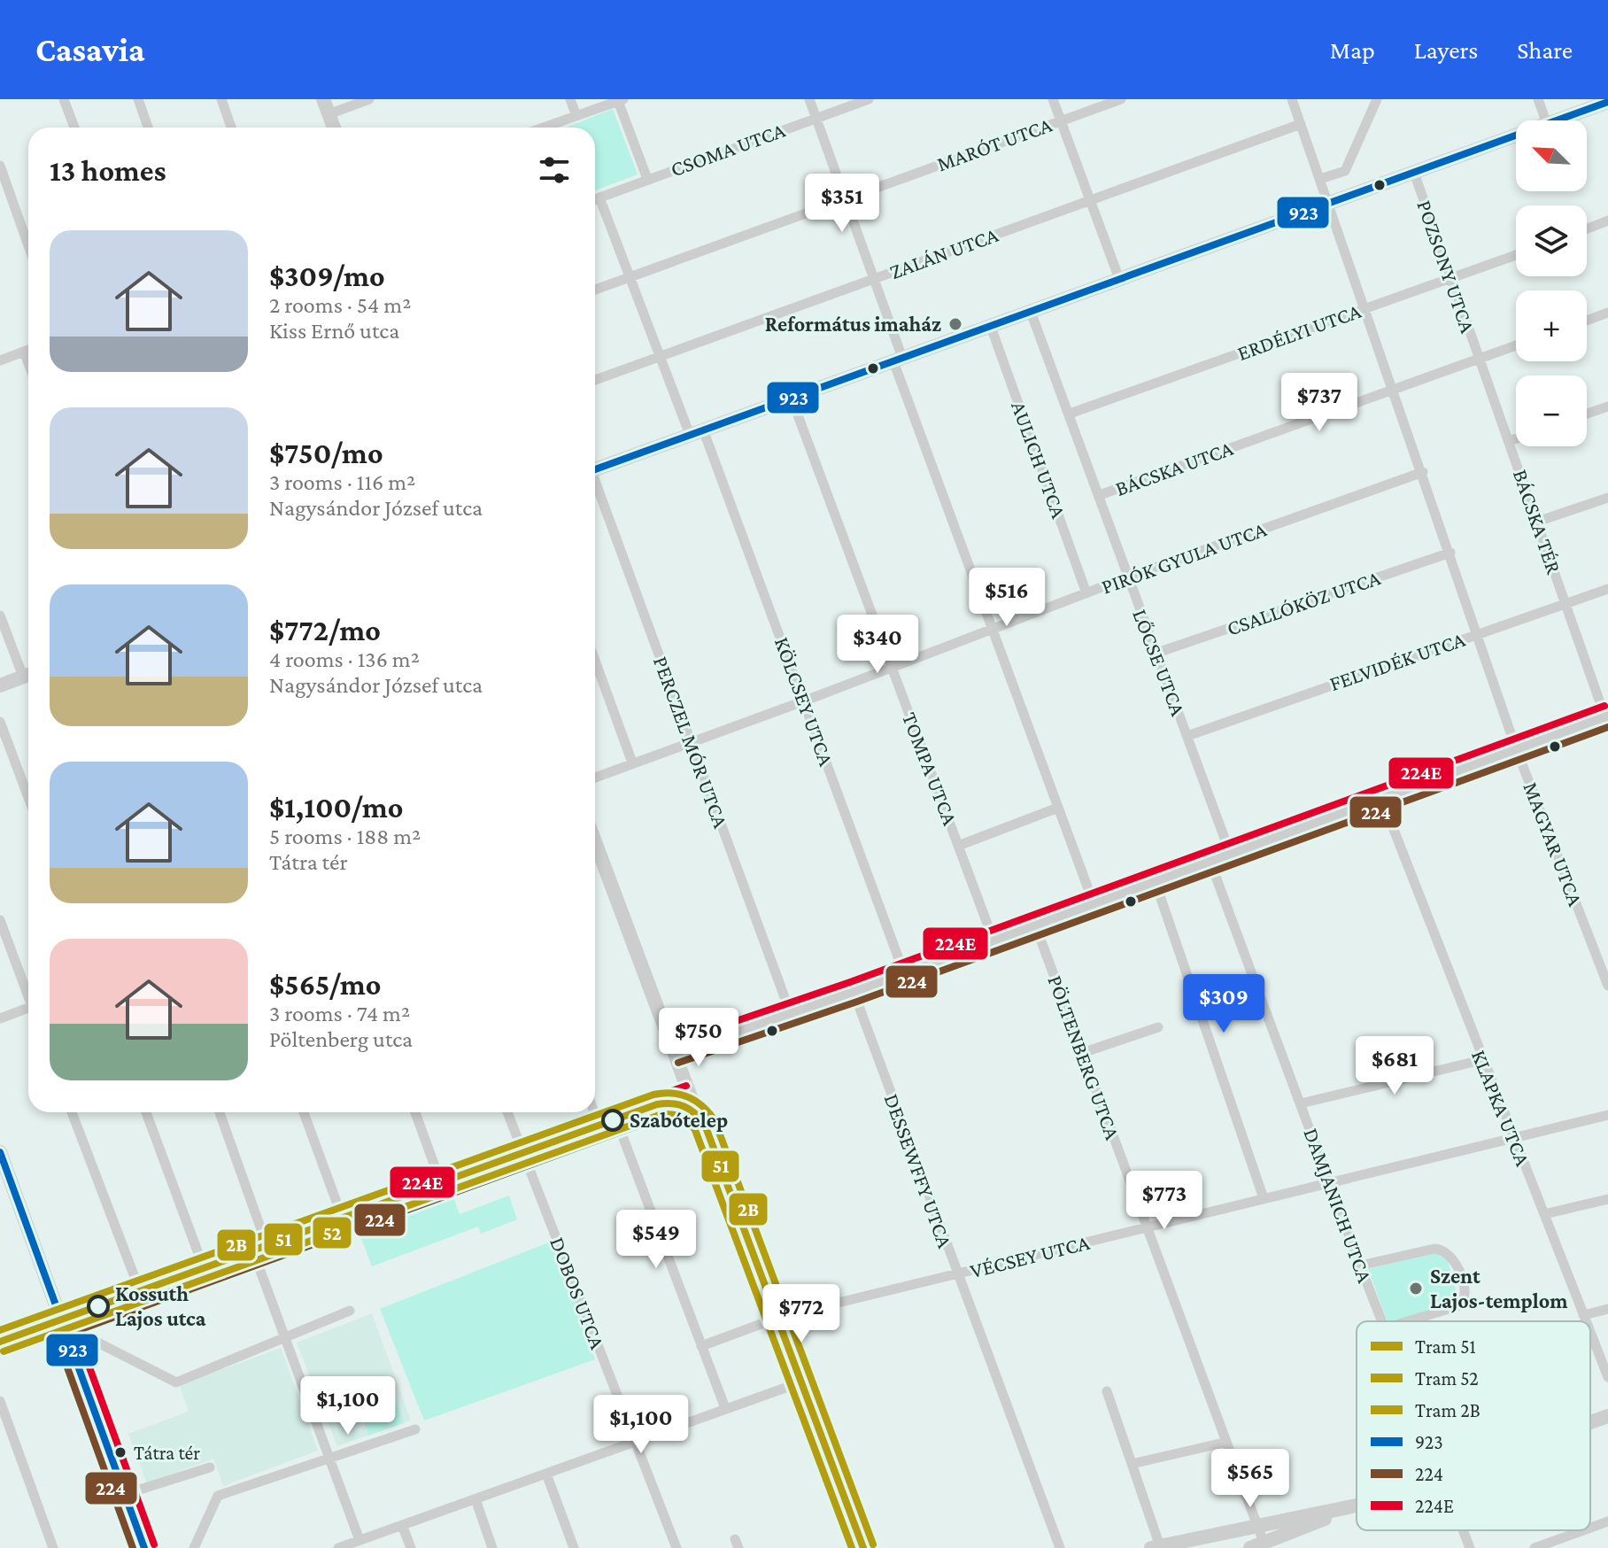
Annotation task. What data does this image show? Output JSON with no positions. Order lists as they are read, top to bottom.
{
  "streets": {
    "street": [
      "MARÓT UTCA",
      "CSOMA UTCA",
      "ZALÁN UTCA",
      "POZSONY UTCA",
      "ERDÉLYI UTCA",
      "AULICH UTCA",
      "BÁCSKA UTCA",
      "BÁCSKA TÉR",
      "PIRÓK GYULA UTCA",
      "CSALLÓKÖZ UTCA",
      "FELVIDÉK UTCA",
      "LŐCSE UTCA",
      "KÖLCSEY UTCA",
      "PERCZEL MÓR UTCA",
      "TOMPA UTCA",
      "MAGYAR UTCA",
      "PÖLTENBERG UTCA",
      "KLAPKA UTCA",
      "DESSEWFFY UTCA",
      "DAMJANICH UTCA",
      "VÉCSEY UTCA",
      "DOBOS UTCA"
    ]
  },
  "crossings": [
    ["MARÓT UTCA", "KÖLCSEY UTCA"],
    ["CSOMA UTCA", "KÖLCSEY UTCA"],
    ["ZALÁN UTCA", "KÖLCSEY UTCA"],
    ["ZALÁN UTCA", "MAGYAR UTCA"],
    ["POZSONY UTCA", "ERDÉLYI UTCA"],
    ["POZSONY UTCA", "BÁCSKA UTCA"],
    ["POZSONY UTCA", "BÁCSKA TÉR"],
    ["ERDÉLYI UTCA", "LŐCSE UTCA"],
    ["ERDÉLYI UTCA", "MAGYAR UTCA"],
    ["AULICH UTCA", "PIRÓK GYULA UTCA"],
    ["BÁCSKA UTCA", "BÁCSKA TÉR"],
    ["BÁCSKA UTCA", "LŐCSE UTCA"],
    ["BÁCSKA UTCA", "MAGYAR UTCA"],
    ["BÁCSKA TÉR", "FELVIDÉK UTCA"],
    ["PIRÓK GYULA UTCA", "LŐCSE UTCA"],
    ["PIRÓK GYULA UTCA", "KÖLCSEY UTCA"],
    ["PIRÓK GYULA UTCA", "PERCZEL MÓR UTCA"],
    ["PIRÓK GYULA UTCA", "TOMPA UTCA"],
    ["PIRÓK GYULA UTCA", "MAGYAR UTCA"],
    ["CSALLÓKÖZ UTCA", "LŐCSE UTCA"],
    ["CSALLÓKÖZ UTCA", "MAGYAR UTCA"],
    ["FELVIDÉK UTCA", "LŐCSE UTCA"],
    ["FELVIDÉK UTCA", "MAGYAR UTCA"],
    ["PÖLTENBERG UTCA", "VÉCSEY UTCA"],
    ["KLAPKA UTCA", "VÉCSEY UTCA"],
    ["DESSEWFFY UTCA", "VÉCSEY UTCA"],
    ["DAMJANICH UTCA", "VÉCSEY UTCA"]
  ],
  "places": [
    "Református imaház",
    "Szabótelep",
    "Szent Lajos-templom",
    "Kossuth Lajos utca",
    "Tátra tér"
  ],
  "lines": [
    "transit line 923",
    "transit line 224E",
    "transit line 224",
    "tram line 2B",
    "tram line 51",
    "tram line 52"
  ],
  "legend": [
    "Tram 51",
    "Tram 52",
    "Tram 2B",
    "923",
    "224",
    "224E"
  ],
  "north": "top left",
  "page": {
    "header": "Casavia",
    "nav": ["Map", "Layers", "Share"],
    "map_buttons": ["+", "−"],
    "heading": "13 homes",
    "price": [
      "$351",
      "$737",
      "$516",
      "$340",
      "$309",
      "$750",
      "$681",
      "$773",
      "$549",
      "$772",
      "$1,100",
      "$1,100",
      "$565"
    ],
    "list": [
      {
        "name": "$309/mo",
        "note": "2 rooms · 54 m² · Kiss Ernő utca"
      },
      {
        "name": "$750/mo",
        "note": "3 rooms · 116 m² · Nagysándor József utca"
      },
      {
        "name": "$772/mo",
        "note": "4 rooms · 136 m² · Nagysándor József utca"
      },
      {
        "name": "$1,100/mo",
        "note": "5 rooms · 188 m² · Tátra tér"
      },
      {
        "name": "$565/mo",
        "note": "3 rooms · 74 m² · Pöltenberg utca"
      }
    ]
  }
}
